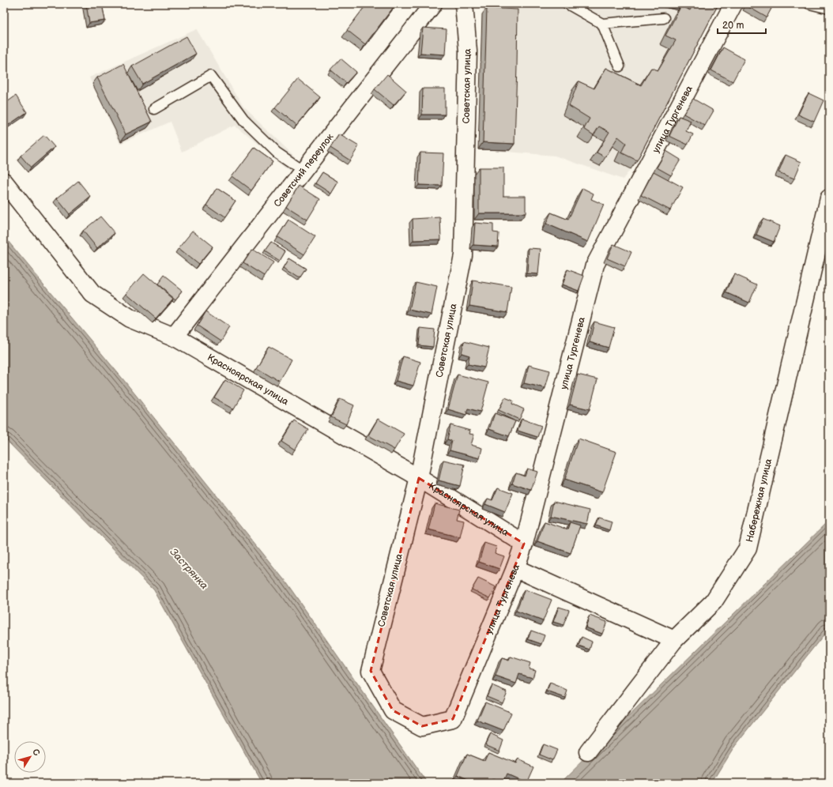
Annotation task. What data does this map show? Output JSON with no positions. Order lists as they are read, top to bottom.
{
  "streets": {
    "street": [
      "Советская улица",
      "улица Тургенева",
      "Советский переулок",
      "Красноярская улица",
      "Набережная улица"
    ]
  },
  "crossings": [
    ["Советская улица", "улица Тургенева"],
    ["Советская улица", "Красноярская улица"],
    ["улица Тургенева", "Красноярская улица"],
    ["Советский переулок", "Красноярская улица"]
  ],
  "water": ["Застрянка"],
  "scale_bar": "20 m",
  "north": "top right"
}
